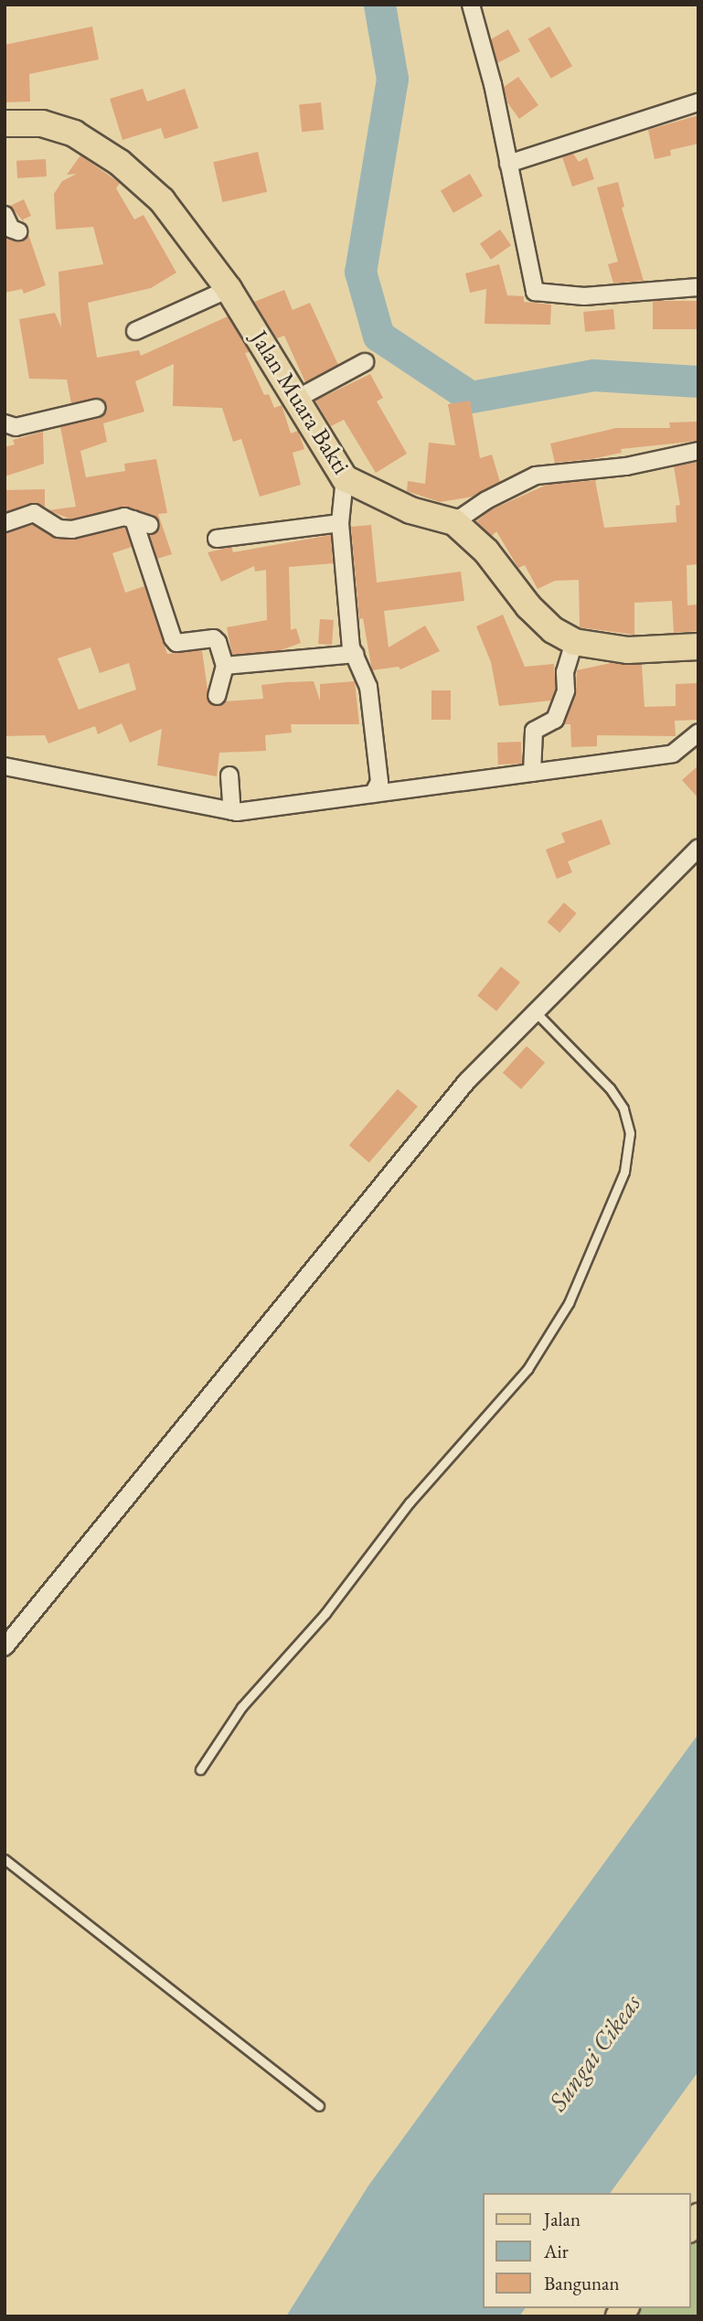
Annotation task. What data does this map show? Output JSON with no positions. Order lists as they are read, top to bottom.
{
  "streets": {
    "main road": ["Jalan Muara Bakti"]
  },
  "water": ["Sungai Cikeas"],
  "legend": ["Jalan", "Air", "Bangunan"]
}
